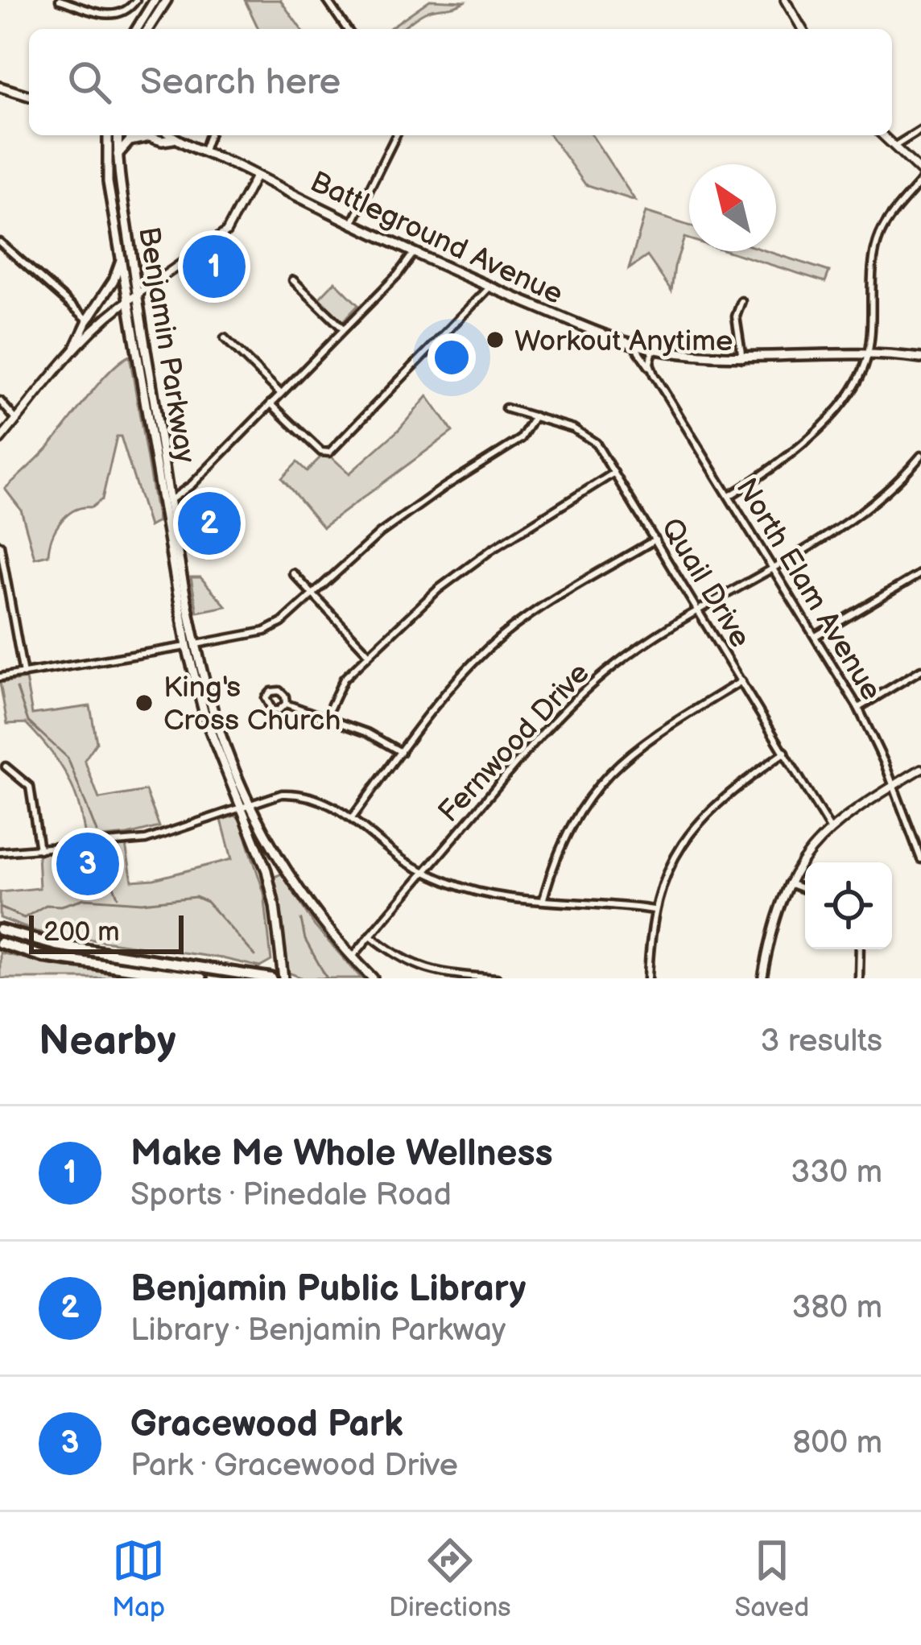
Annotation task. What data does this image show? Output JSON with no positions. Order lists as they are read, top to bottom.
{
  "streets": {
    "main road": ["Battleground Avenue", "Benjamin Parkway"],
    "street": ["Quail Drive", "North Elam Avenue", "Fernwood Drive"]
  },
  "crossings": [
    ["Battleground Avenue", "North Elam Avenue"],
    ["Benjamin Parkway", "Fernwood Drive"],
    ["Quail Drive", "Fernwood Drive"],
    ["North Elam Avenue", "Fernwood Drive"]
  ],
  "places": ["Workout Anytime", "King's Cross Church"],
  "scale_bar": "200 m",
  "north": "top left",
  "page": {
    "search": "Search here",
    "pins": ["1", "2", "3"],
    "scale": "200 m",
    "heading": ["Nearby", "3 results"],
    "list": [
      {
        "mark": "1",
        "name": "Make Me Whole Wellness",
        "note": "Sports · Pinedale Road",
        "value": "330 m"
      },
      {
        "mark": "2",
        "name": "Benjamin Public Library",
        "note": "Library · Benjamin Parkway",
        "value": "380 m"
      },
      {
        "mark": "3",
        "name": "Gracewood Park",
        "note": "Park · Gracewood Drive",
        "value": "800 m"
      }
    ],
    "nav": ["Map", "Directions", "Saved"]
  }
}
